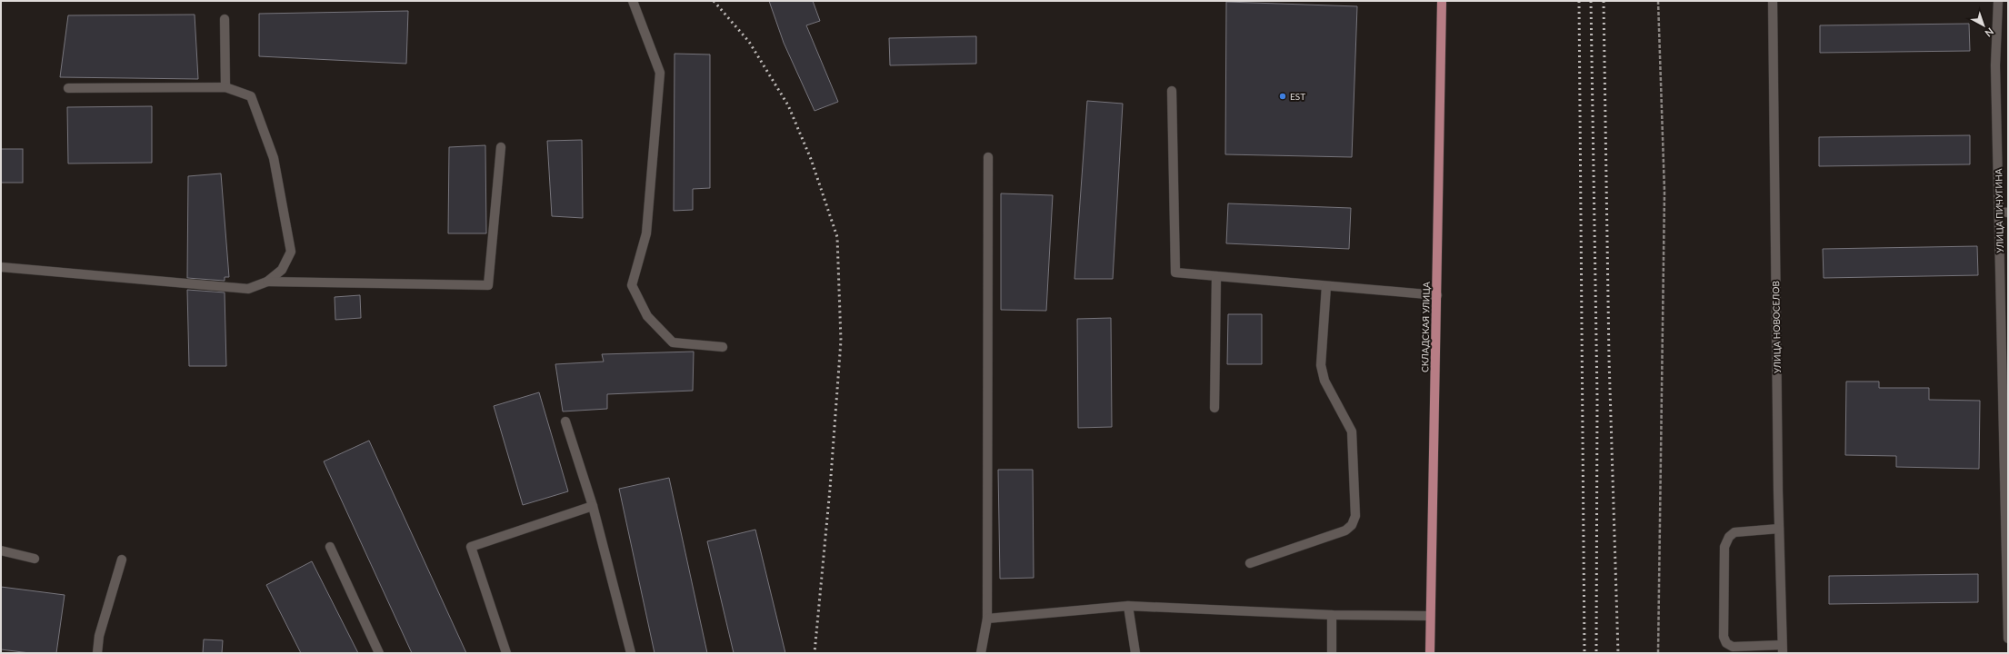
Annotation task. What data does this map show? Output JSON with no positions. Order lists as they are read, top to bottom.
{
  "streets": {
    "main road": ["СКЛАДСКАЯ УЛИЦА"],
    "street": ["УЛИЦА ПИЧУГИНА", "УЛИЦА НОВОСЕЛОВ"]
  },
  "places": ["EST"],
  "north": "bottom right"
}
